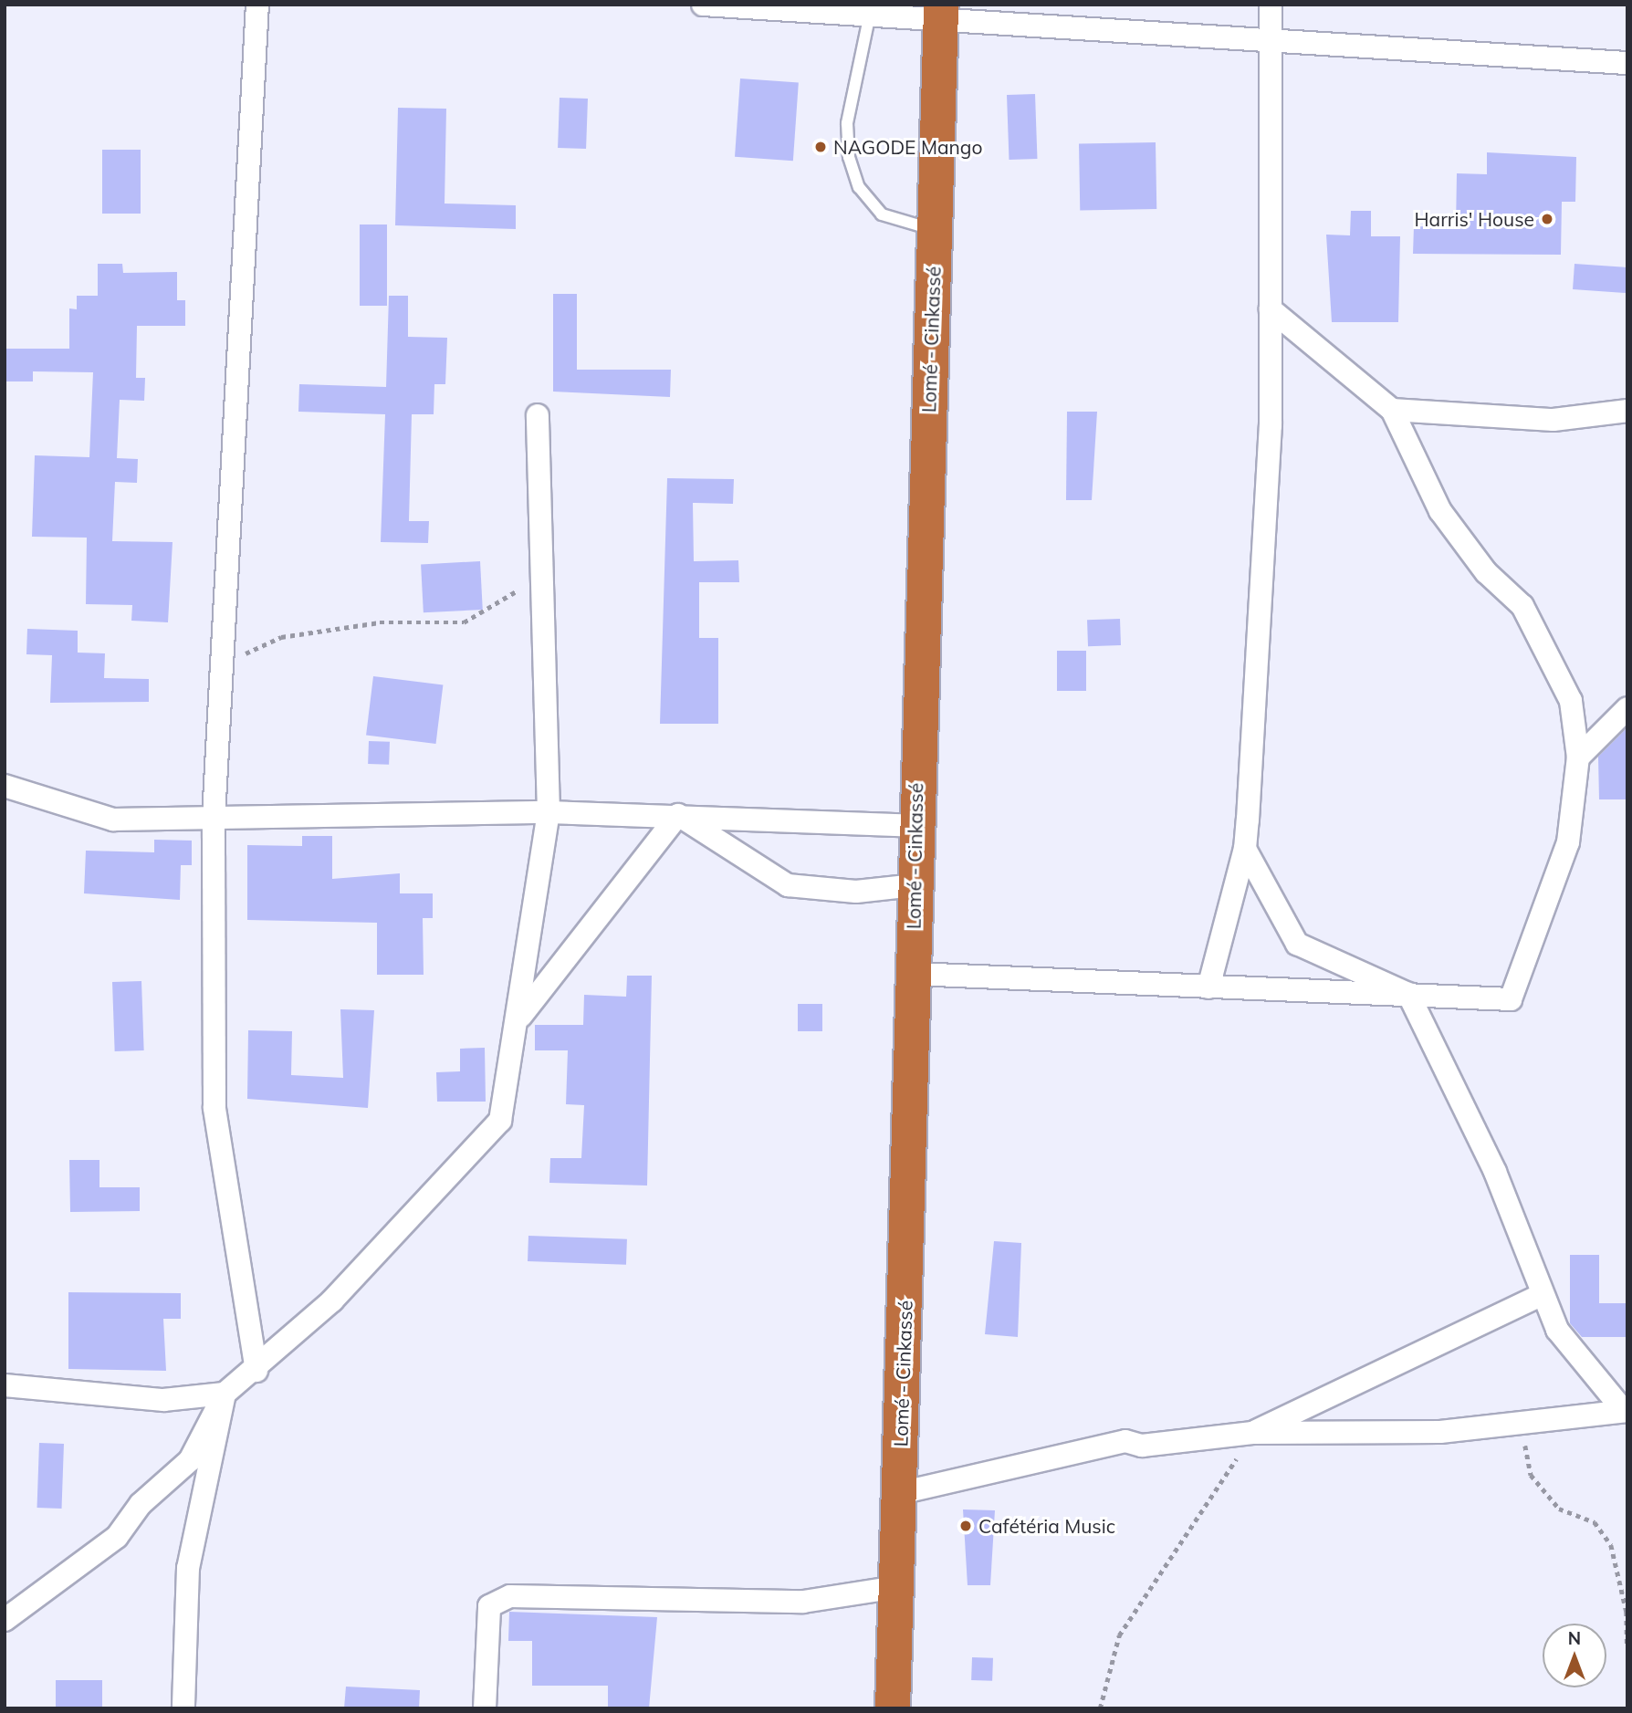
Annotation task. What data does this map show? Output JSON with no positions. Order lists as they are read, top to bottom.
{
  "streets": {
    "highway": ["Lomé - Cinkassé"]
  },
  "places": ["NAGODE Mango", "Harris' House", "Cafétéria Music"],
  "north": "top"
}
